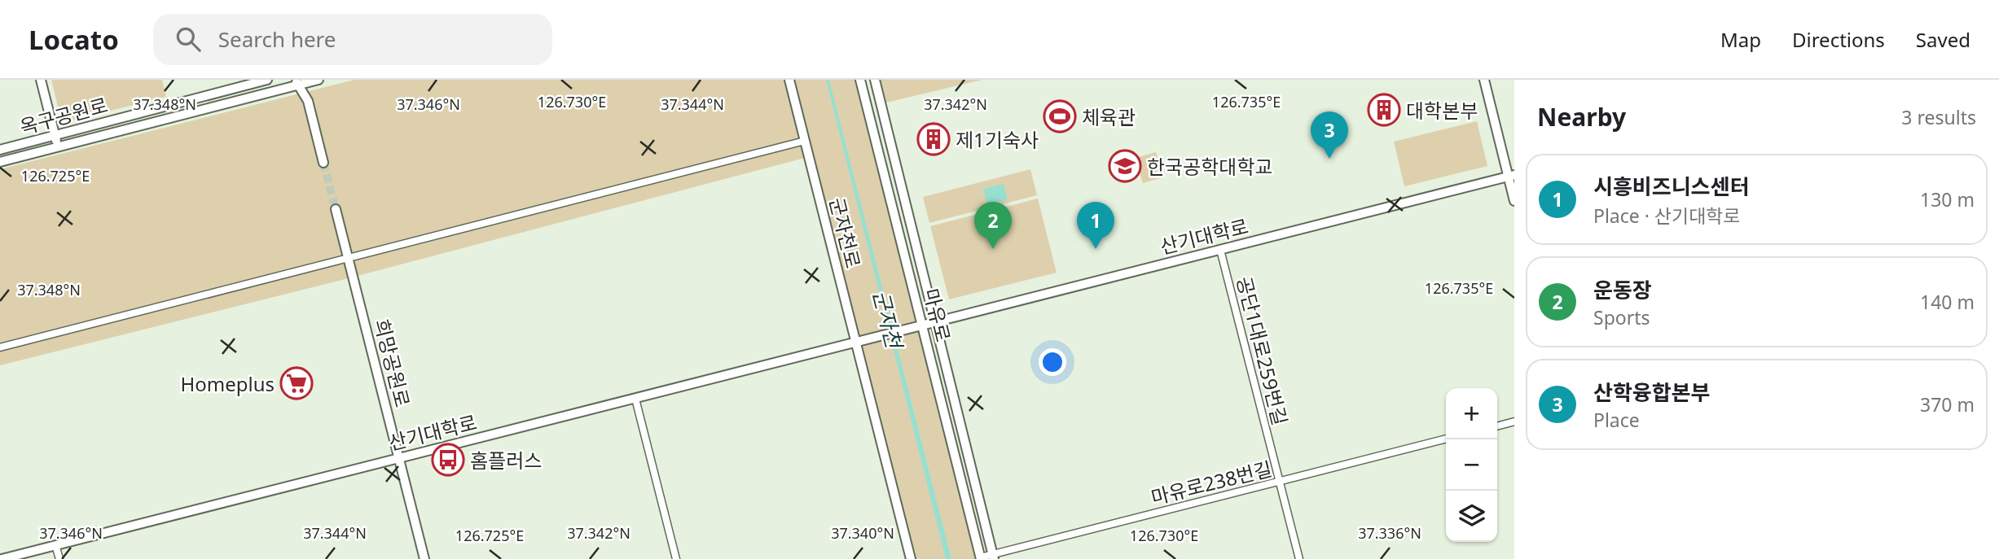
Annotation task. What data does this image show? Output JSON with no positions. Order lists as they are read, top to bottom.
{
  "streets": {
    "street": [
      "옥구공원로",
      "군자천로",
      "산기대학로",
      "마유로",
      "공단1대로259번길",
      "희망공원로",
      "마유로238번길"
    ]
  },
  "crossings": [
    ["군자천로", "산기대학로"],
    ["산기대학로", "마유로"],
    ["산기대학로", "공단1대로259번길"],
    ["산기대학로", "희망공원로"],
    ["마유로", "마유로238번길"],
    ["공단1대로259번길", "마유로238번길"]
  ],
  "water": ["군자천"],
  "places": {
    "building": ["대학본부", "제1기숙사"],
    "sports": ["체육관"],
    "school or university": ["한국공학대학교"],
    "supermarket": ["Homeplus"],
    "bus stop": ["홈플러스"]
  },
  "page": {
    "header": "Locato",
    "search": "Search here",
    "nav": ["Map", "Directions", "Saved"],
    "heading": ["Nearby", "3 results"],
    "pins": ["3", "1", "2"],
    "list": [
      {
        "mark": "1",
        "name": "시흥비즈니스센터",
        "note": "Place · 산기대학로",
        "value": "130 m"
      },
      {
        "mark": "2",
        "name": "운동장",
        "note": "Sports",
        "value": "140 m"
      },
      {
        "mark": "3",
        "name": "산학융합본부",
        "note": "Place",
        "value": "370 m"
      }
    ],
    "map_buttons": ["+", "−"]
  },
  "coordinates": [
    "126.730°E",
    "126.735°E",
    "37.348°N",
    "37.346°N",
    "37.344°N",
    "37.342°N",
    "126.725°E",
    "37.340°N",
    "37.336°N"
  ]
}
